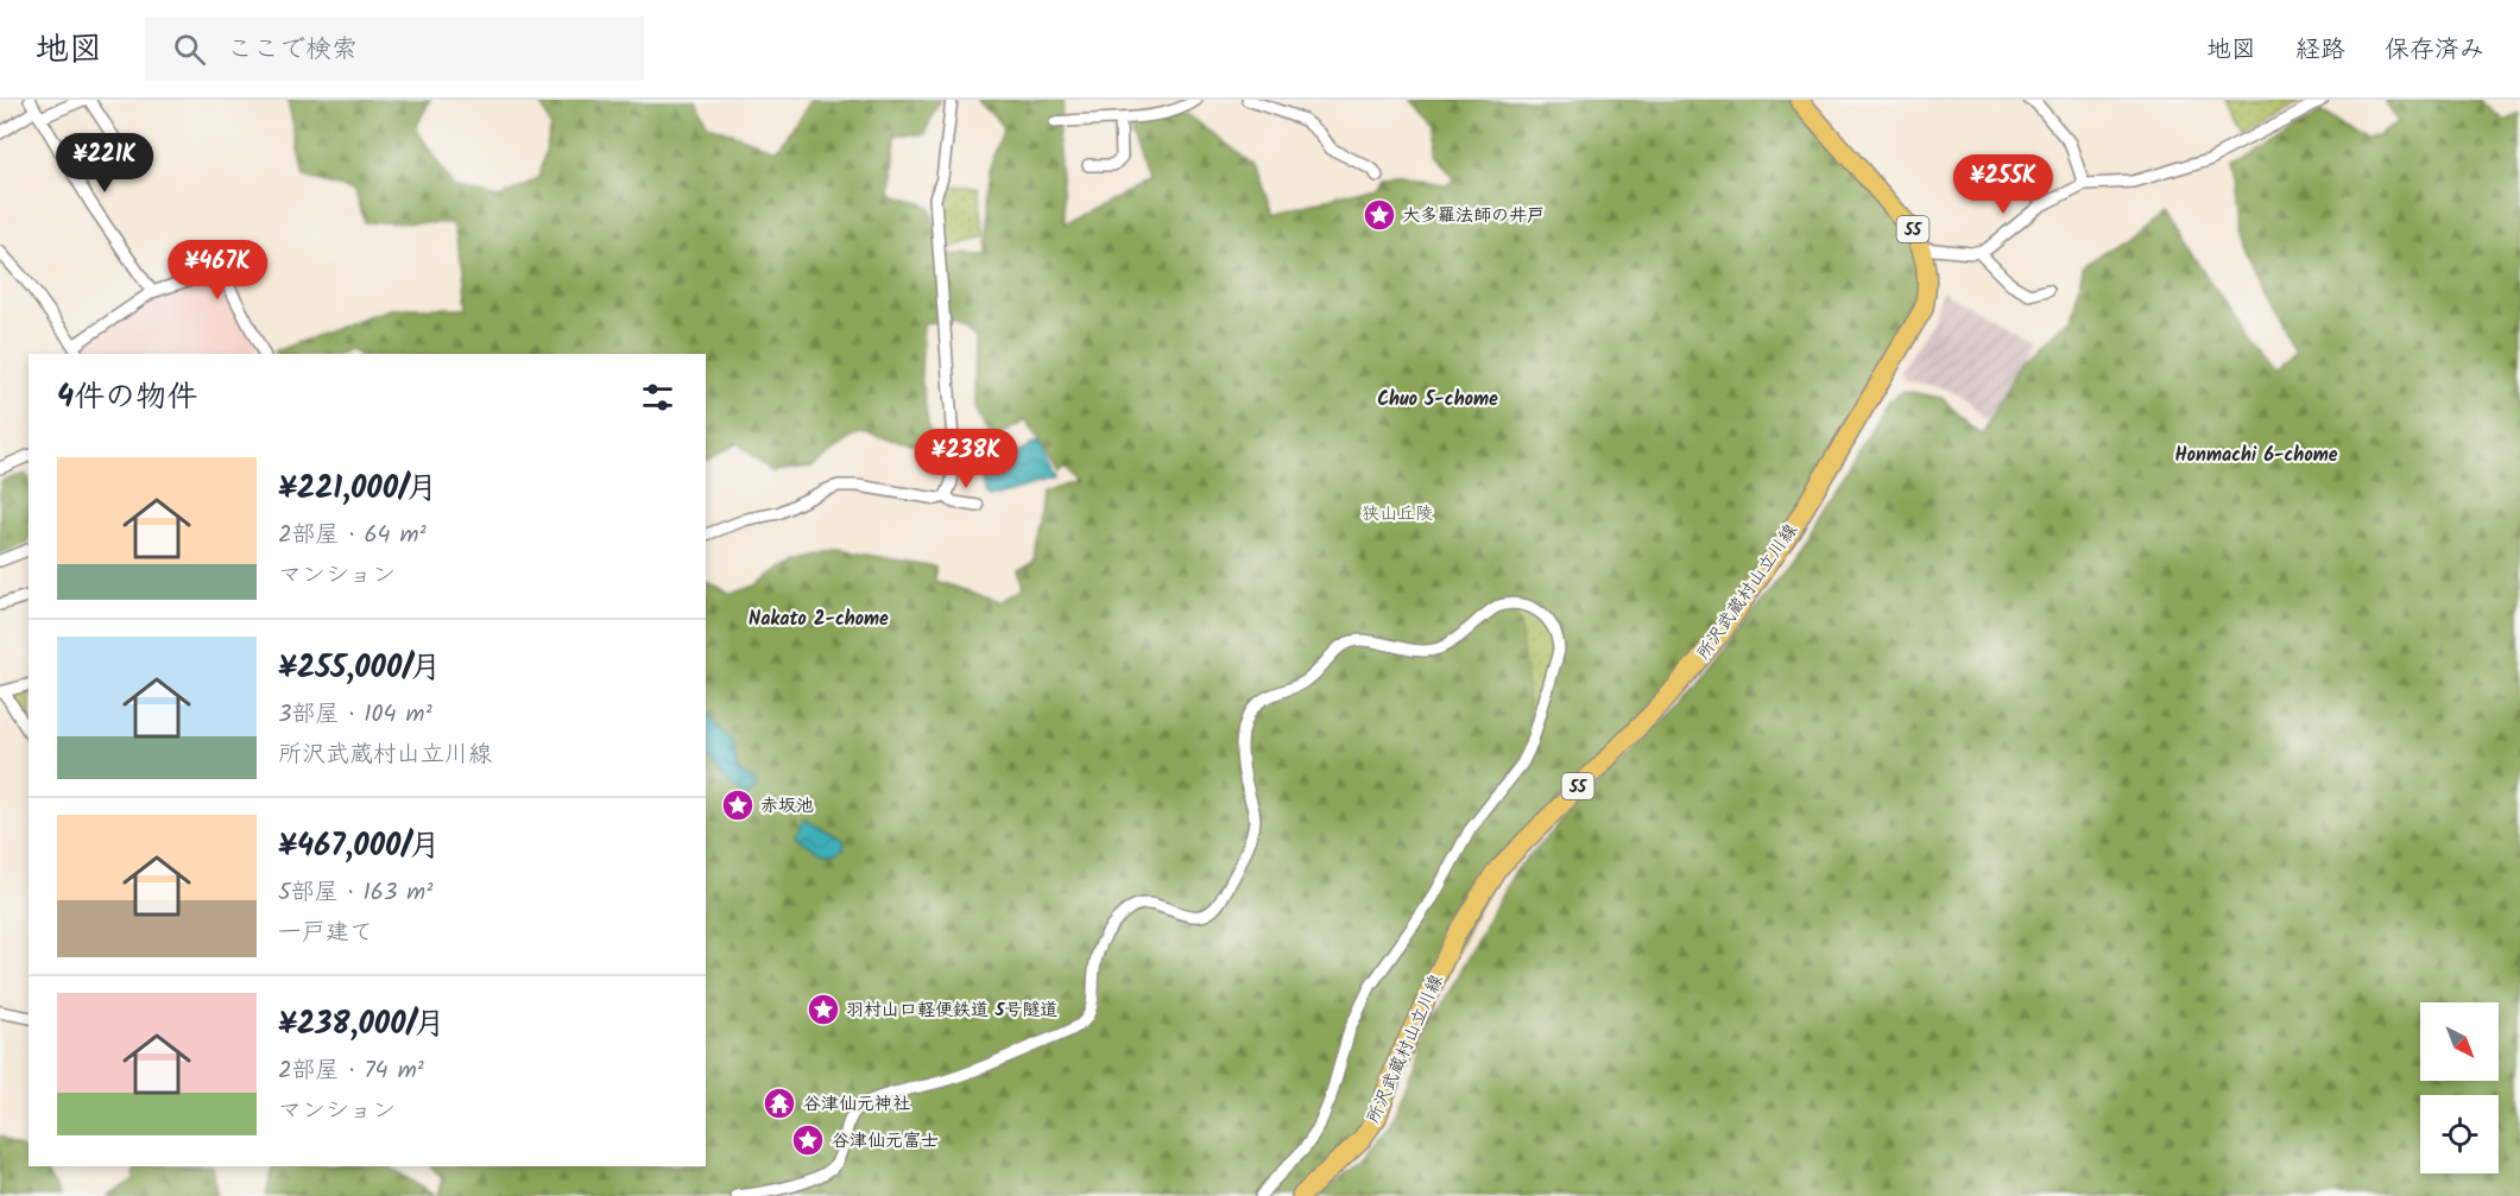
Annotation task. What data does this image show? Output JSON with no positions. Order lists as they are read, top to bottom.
{
  "streets": {
    "main road": ["55", "所沢武蔵村山立川線"]
  },
  "districts": ["Chuo 5-chome", "Honmachi 6-chome", "Nakato 2-chome"],
  "parks": ["狭山丘陵"],
  "places": {
    "place": [
      "大多羅法師の井戸",
      "赤坂池",
      "羽村山口軽便鉄道 5号隧道",
      "谷津仙元富士"
    ],
    "temple": ["谷津仙元神社"]
  },
  "north": "bottom right",
  "page": {
    "header": "地図",
    "search": "ここで検索",
    "nav": ["地図", "経路", "保存済み"],
    "price": [
      "¥221K",
      "¥255K",
      "¥467K",
      "¥238K"
    ],
    "heading": "4件の物件",
    "list": [
      {
        "name": "¥221,000/月",
        "note": "2部屋 · 64 m² · マンション"
      },
      {
        "name": "¥255,000/月",
        "note": "3部屋 · 104 m² · 所沢武蔵村山立川線"
      },
      {
        "name": "¥467,000/月",
        "note": "5部屋 · 163 m² · 一戸建て"
      },
      {
        "name": "¥238,000/月",
        "note": "2部屋 · 74 m² · マンション"
      }
    ]
  }
}
